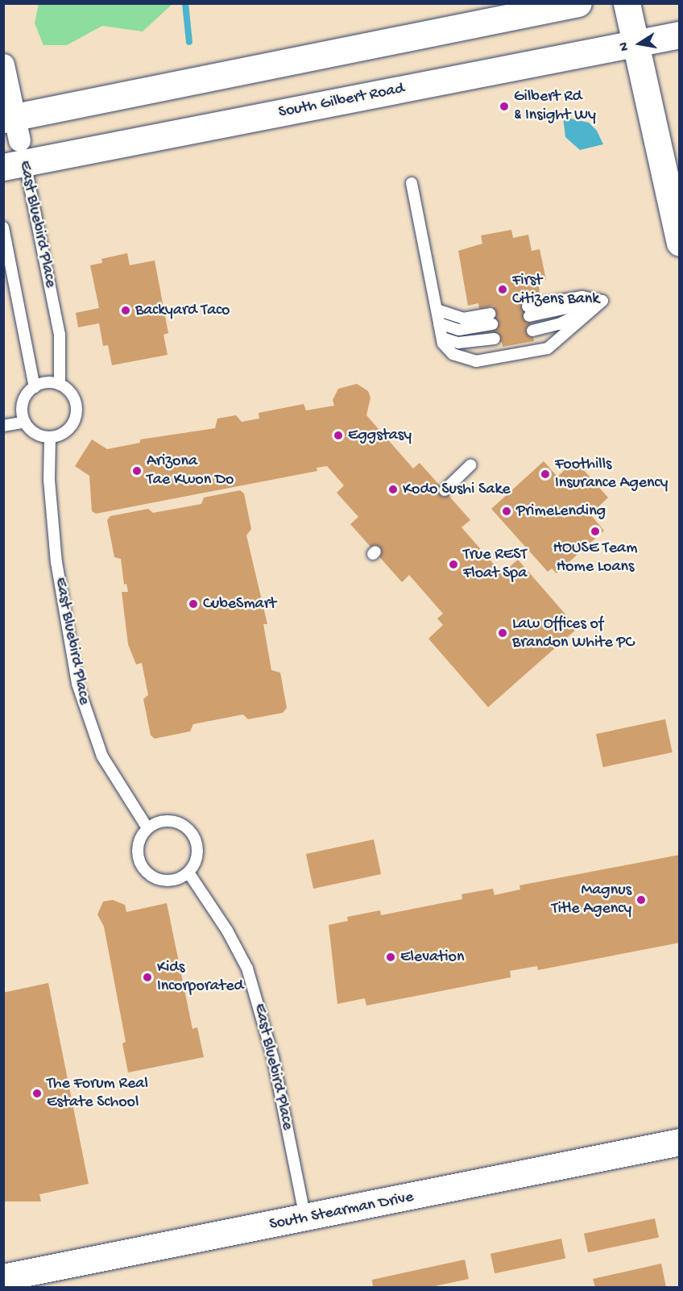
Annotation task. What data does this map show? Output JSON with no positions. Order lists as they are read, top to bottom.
{
  "streets": {
    "main road": ["South Gilbert Road", "South Stearman Drive"],
    "street": ["East Bluebird Place"]
  },
  "crossings": [
    ["South Gilbert Road", "East Bluebird Place"],
    ["East Bluebird Place", "South Stearman Drive"]
  ],
  "places": [
    "Gilbert Rd & Insight Wy",
    "First Citizens Bank",
    "Backyard Taco",
    "Eggstasy",
    "Arizona Tae Kwon Do",
    "Foothills Insurance Agency",
    "Kodo Sushi Sake",
    "PrimeLending",
    "HOUSE Team Home Loans",
    "True REST Float Spa",
    "CubeSmart",
    "Law Offices of Brandon White PC",
    "Magnus Title Agency",
    "Elevation",
    "Kids Incorporated",
    "The Forum Real Estate School"
  ],
  "north": "left"
}
